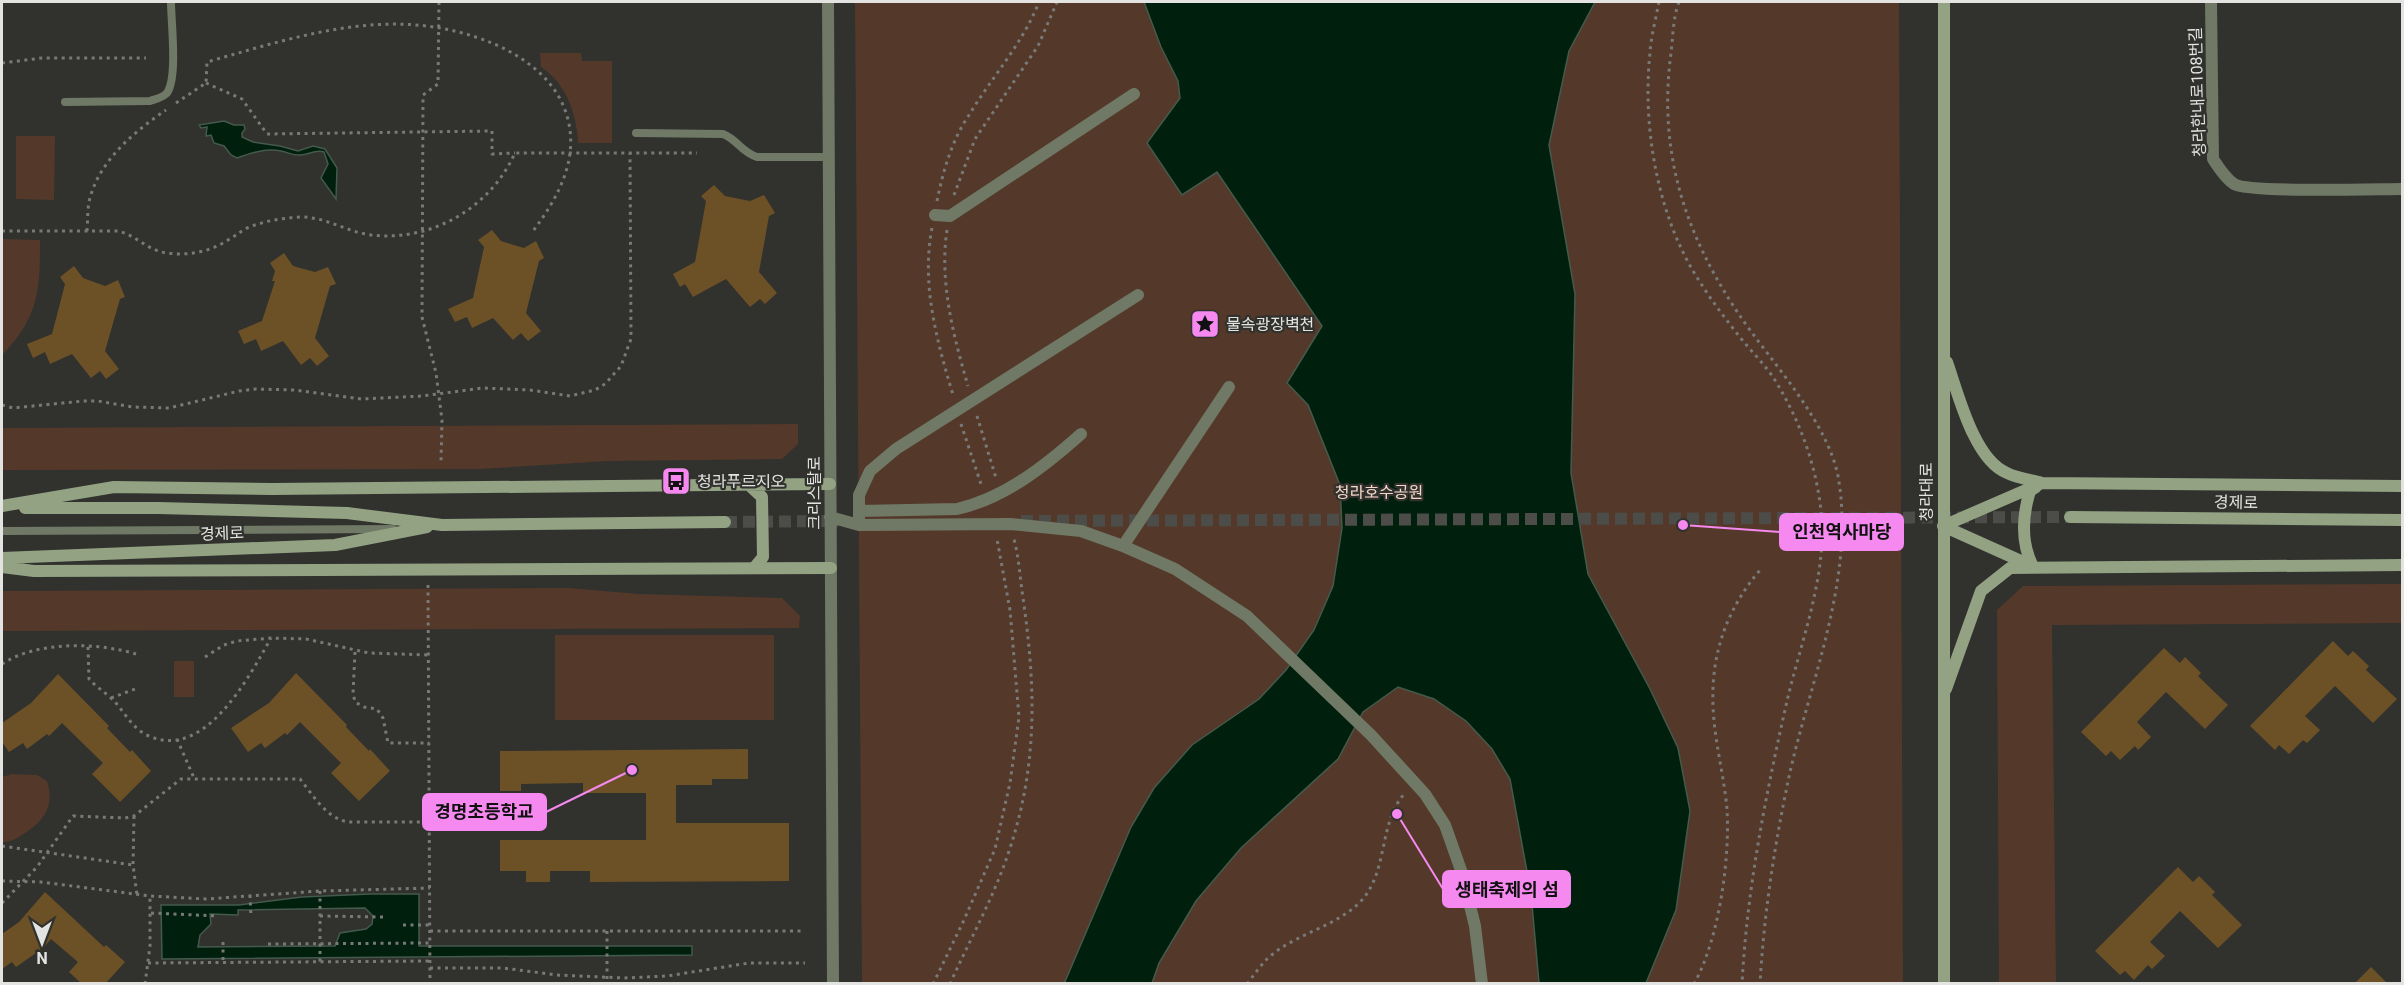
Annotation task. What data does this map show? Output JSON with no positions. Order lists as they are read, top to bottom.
{
  "streets": {
    "street": [
      "청라한내로108번길",
      "청라대로",
      "크리스탈로",
      "경제로"
    ]
  },
  "parks": ["청라호수공원"],
  "places": {
    "place": ["물속광장벽천"],
    "bus stop": ["청라푸르지오"],
    "other": ["인천역사마당", "경명초등학교", "생태축제의 섬"]
  },
  "north": "bottom"
}
